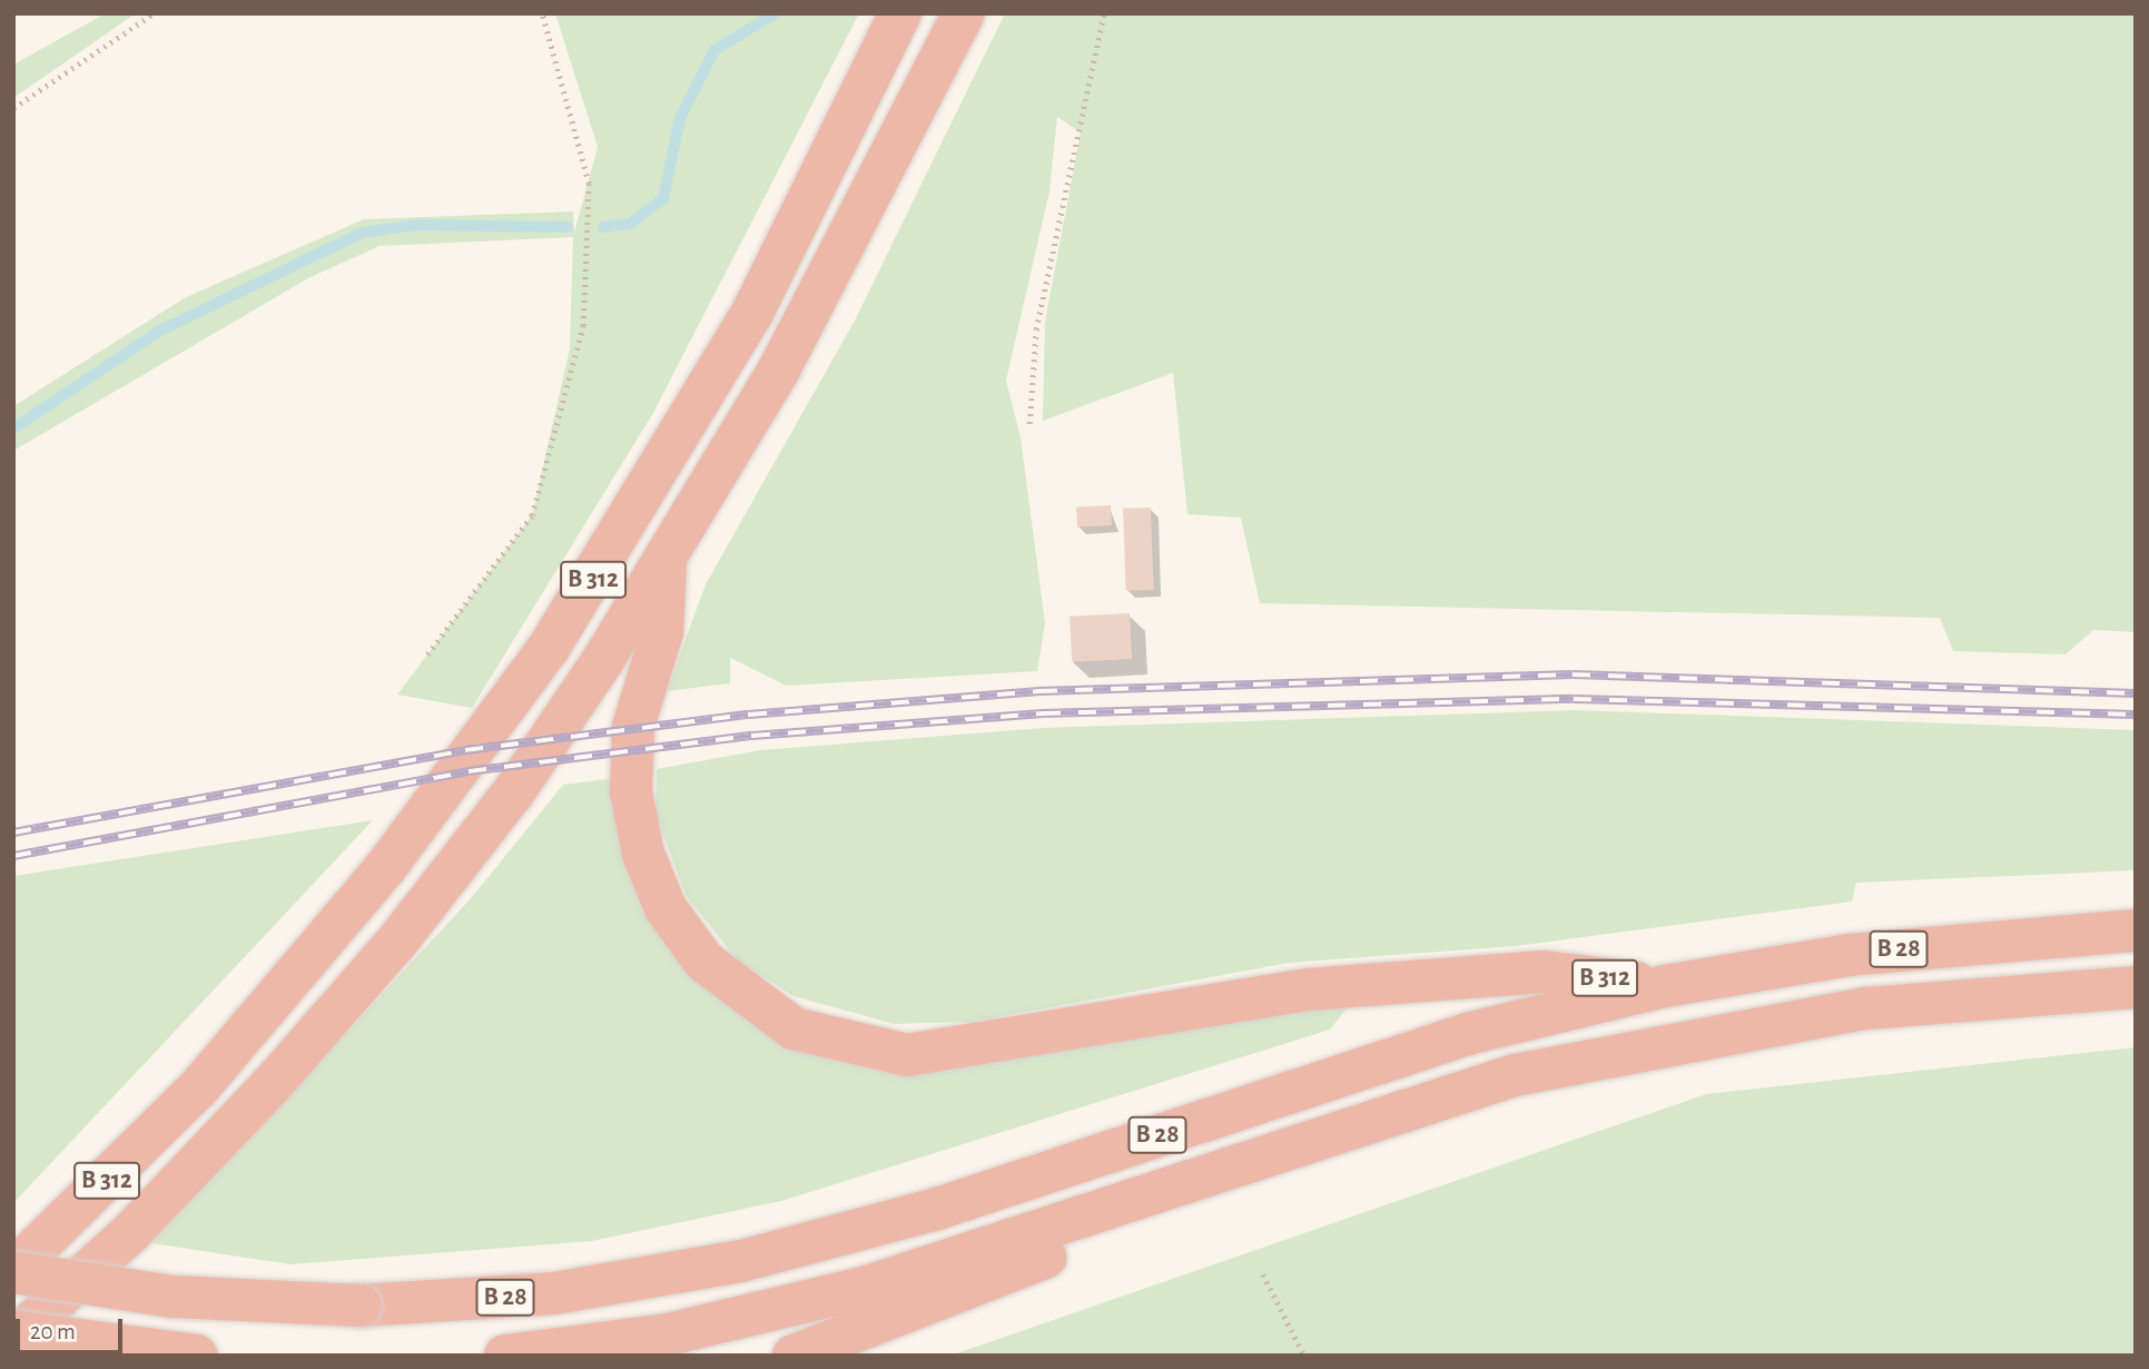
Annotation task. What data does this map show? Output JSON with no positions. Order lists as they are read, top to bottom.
{
  "streets": {
    "highway": ["B 312", "B 28"]
  },
  "crossings": [
    ["B 312", "B 28"]
  ],
  "scale_bar": "20 m"
}
